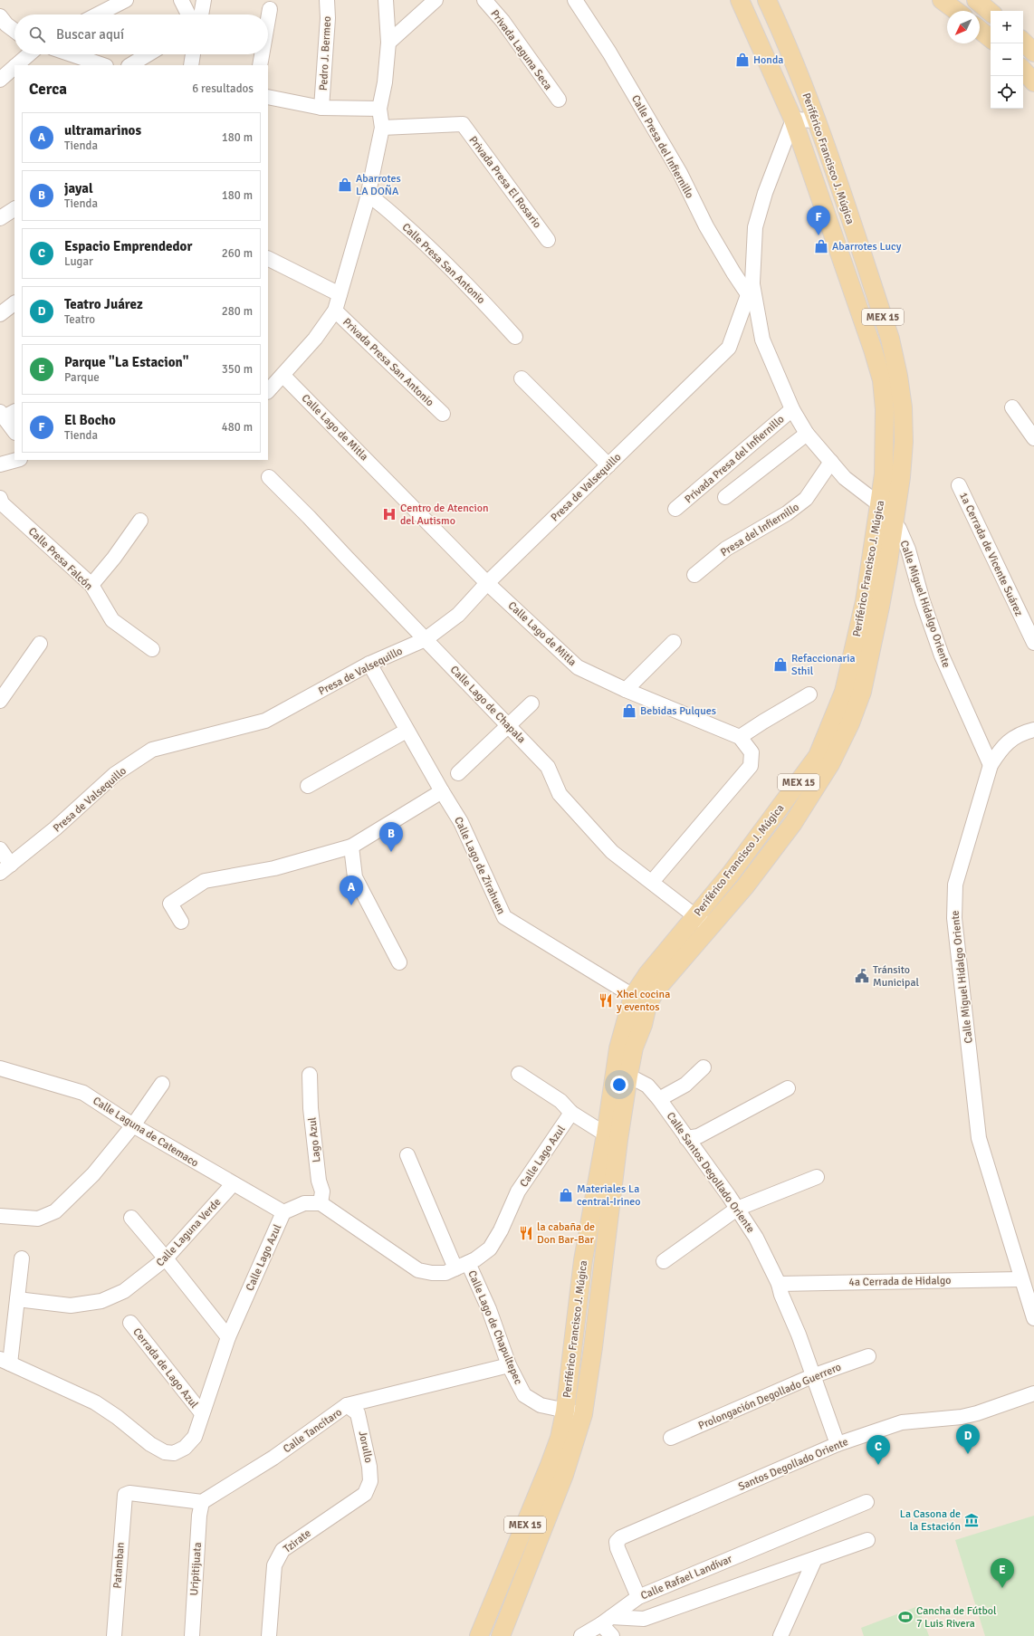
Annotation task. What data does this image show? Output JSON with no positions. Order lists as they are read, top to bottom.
{
  "streets": {
    "main road": ["Periférico Francisco J. Múgica", "MEX 15"],
    "street": [
      "Privada Laguna Seca",
      "Pedro J. Bermeo",
      "Calle Presa del Infiernillo",
      "Privada Presa El Rosario",
      "Calle Presa San Antonio",
      "Privada Presa San Antonio",
      "Calle Lago de Mitla",
      "Privada Presa del Infiernillo",
      "Presa de Valsequillo",
      "Presa del Infiernillo",
      "1a Cerrada de Vicente Suárez",
      "Calle Presa Falcón",
      "Calle Miguel Hidalgo Oriente",
      "Calle Lago de Chapala",
      "Calle Lago de Zirahuen",
      "Calle Laguna de Catemaco",
      "Lago Azul",
      "Calle Lago Azul",
      "Calle Santos Degollado Oriente",
      "Calle Laguna Verde",
      "4a Cerrada de Hidalgo",
      "Calle Lago de Chapultepec",
      "Cerrada de Lago Azul",
      "Prolongación Degollado Guerrero",
      "Calle Tancítaro",
      "Jorullo",
      "Santos Degollado Oriente",
      "Tzirate",
      "Patamban",
      "Uripitijuata",
      "Calle Rafael Landívar"
    ]
  },
  "crossings": [
    ["Calle Presa del Infiernillo", "Periférico Francisco J. Múgica"],
    ["Calle Presa del Infiernillo", "Privada Presa del Infiernillo"],
    ["Calle Presa del Infiernillo", "Presa de Valsequillo"],
    ["Calle Presa del Infiernillo", "Presa del Infiernillo"],
    ["Periférico Francisco J. Múgica", "Calle Miguel Hidalgo Oriente"],
    ["Periférico Francisco J. Múgica", "Calle Lago de Chapala"],
    ["Periférico Francisco J. Múgica", "Calle Lago de Zirahuen"],
    ["Periférico Francisco J. Múgica", "Calle Lago Azul"],
    ["Periférico Francisco J. Múgica", "Calle Santos Degollado Oriente"],
    ["Periférico Francisco J. Múgica", "Calle Lago de Chapultepec"],
    ["Calle Lago de Mitla", "Presa de Valsequillo"],
    ["Presa de Valsequillo", "Calle Lago de Chapala"],
    ["Presa de Valsequillo", "Calle Lago de Zirahuen"],
    ["Calle Miguel Hidalgo Oriente", "4a Cerrada de Hidalgo"],
    ["Calle Laguna de Catemaco", "Calle Lago Azul"],
    ["Calle Laguna de Catemaco", "Calle Laguna Verde"],
    ["Lago Azul", "Calle Lago Azul"],
    ["Calle Lago Azul", "Calle Lago de Chapultepec"],
    ["Calle Lago Azul", "Cerrada de Lago Azul"],
    ["Calle Santos Degollado Oriente", "4a Cerrada de Hidalgo"],
    ["Calle Santos Degollado Oriente", "Prolongación Degollado Guerrero"],
    ["Calle Santos Degollado Oriente", "Santos Degollado Oriente"],
    ["Calle Lago de Chapultepec", "Calle Tancítaro"],
    ["Calle Tancítaro", "Jorullo"],
    ["Calle Tancítaro", "Patamban"],
    ["Calle Tancítaro", "Uripitijuata"],
    ["Jorullo", "Tzirate"],
    ["Santos Degollado Oriente", "Calle Rafael Landívar"],
    ["Patamban", "Uripitijuata"]
  ],
  "places": {
    "shop": [
      "Honda",
      "Abarrotes LA DOÑA",
      "Abarrotes Lucy",
      "Refaccionaria Sthil",
      "Bebidas Pulques",
      "Materiales La central-Irineo"
    ],
    "hospital": ["Centro de Atencion del Autismo"],
    "public building": ["Tránsito Municipal"],
    "restaurant": ["Xhel cocina y eventos", "la cabaña de Don Bar-Bar"],
    "museum": ["La Casona de la Estación"],
    "sports": ["Cancha de Fútbol 7 Luis Rivera"]
  },
  "north": "bottom left",
  "page": {
    "map_buttons": ["+", "−"],
    "search": "Buscar aquí",
    "heading": ["Cerca", "6 resultados"],
    "list": [
      {
        "mark": "A",
        "name": "ultramarinos",
        "note": "Tienda",
        "value": "180 m"
      },
      {
        "mark": "B",
        "name": "jayal",
        "note": "Tienda",
        "value": "180 m"
      },
      {
        "mark": "C",
        "name": "Espacio Emprendedor",
        "note": "Lugar",
        "value": "260 m"
      },
      {
        "mark": "D",
        "name": "Teatro Juárez",
        "note": "Teatro",
        "value": "280 m"
      },
      {
        "mark": "E",
        "name": "Parque \"La Estacion\"",
        "note": "Parque",
        "value": "350 m"
      },
      {
        "mark": "F",
        "name": "El Bocho",
        "note": "Tienda",
        "value": "480 m"
      }
    ],
    "pins": [
      "F",
      "B",
      "A",
      "D",
      "C",
      "E"
    ]
  }
}
